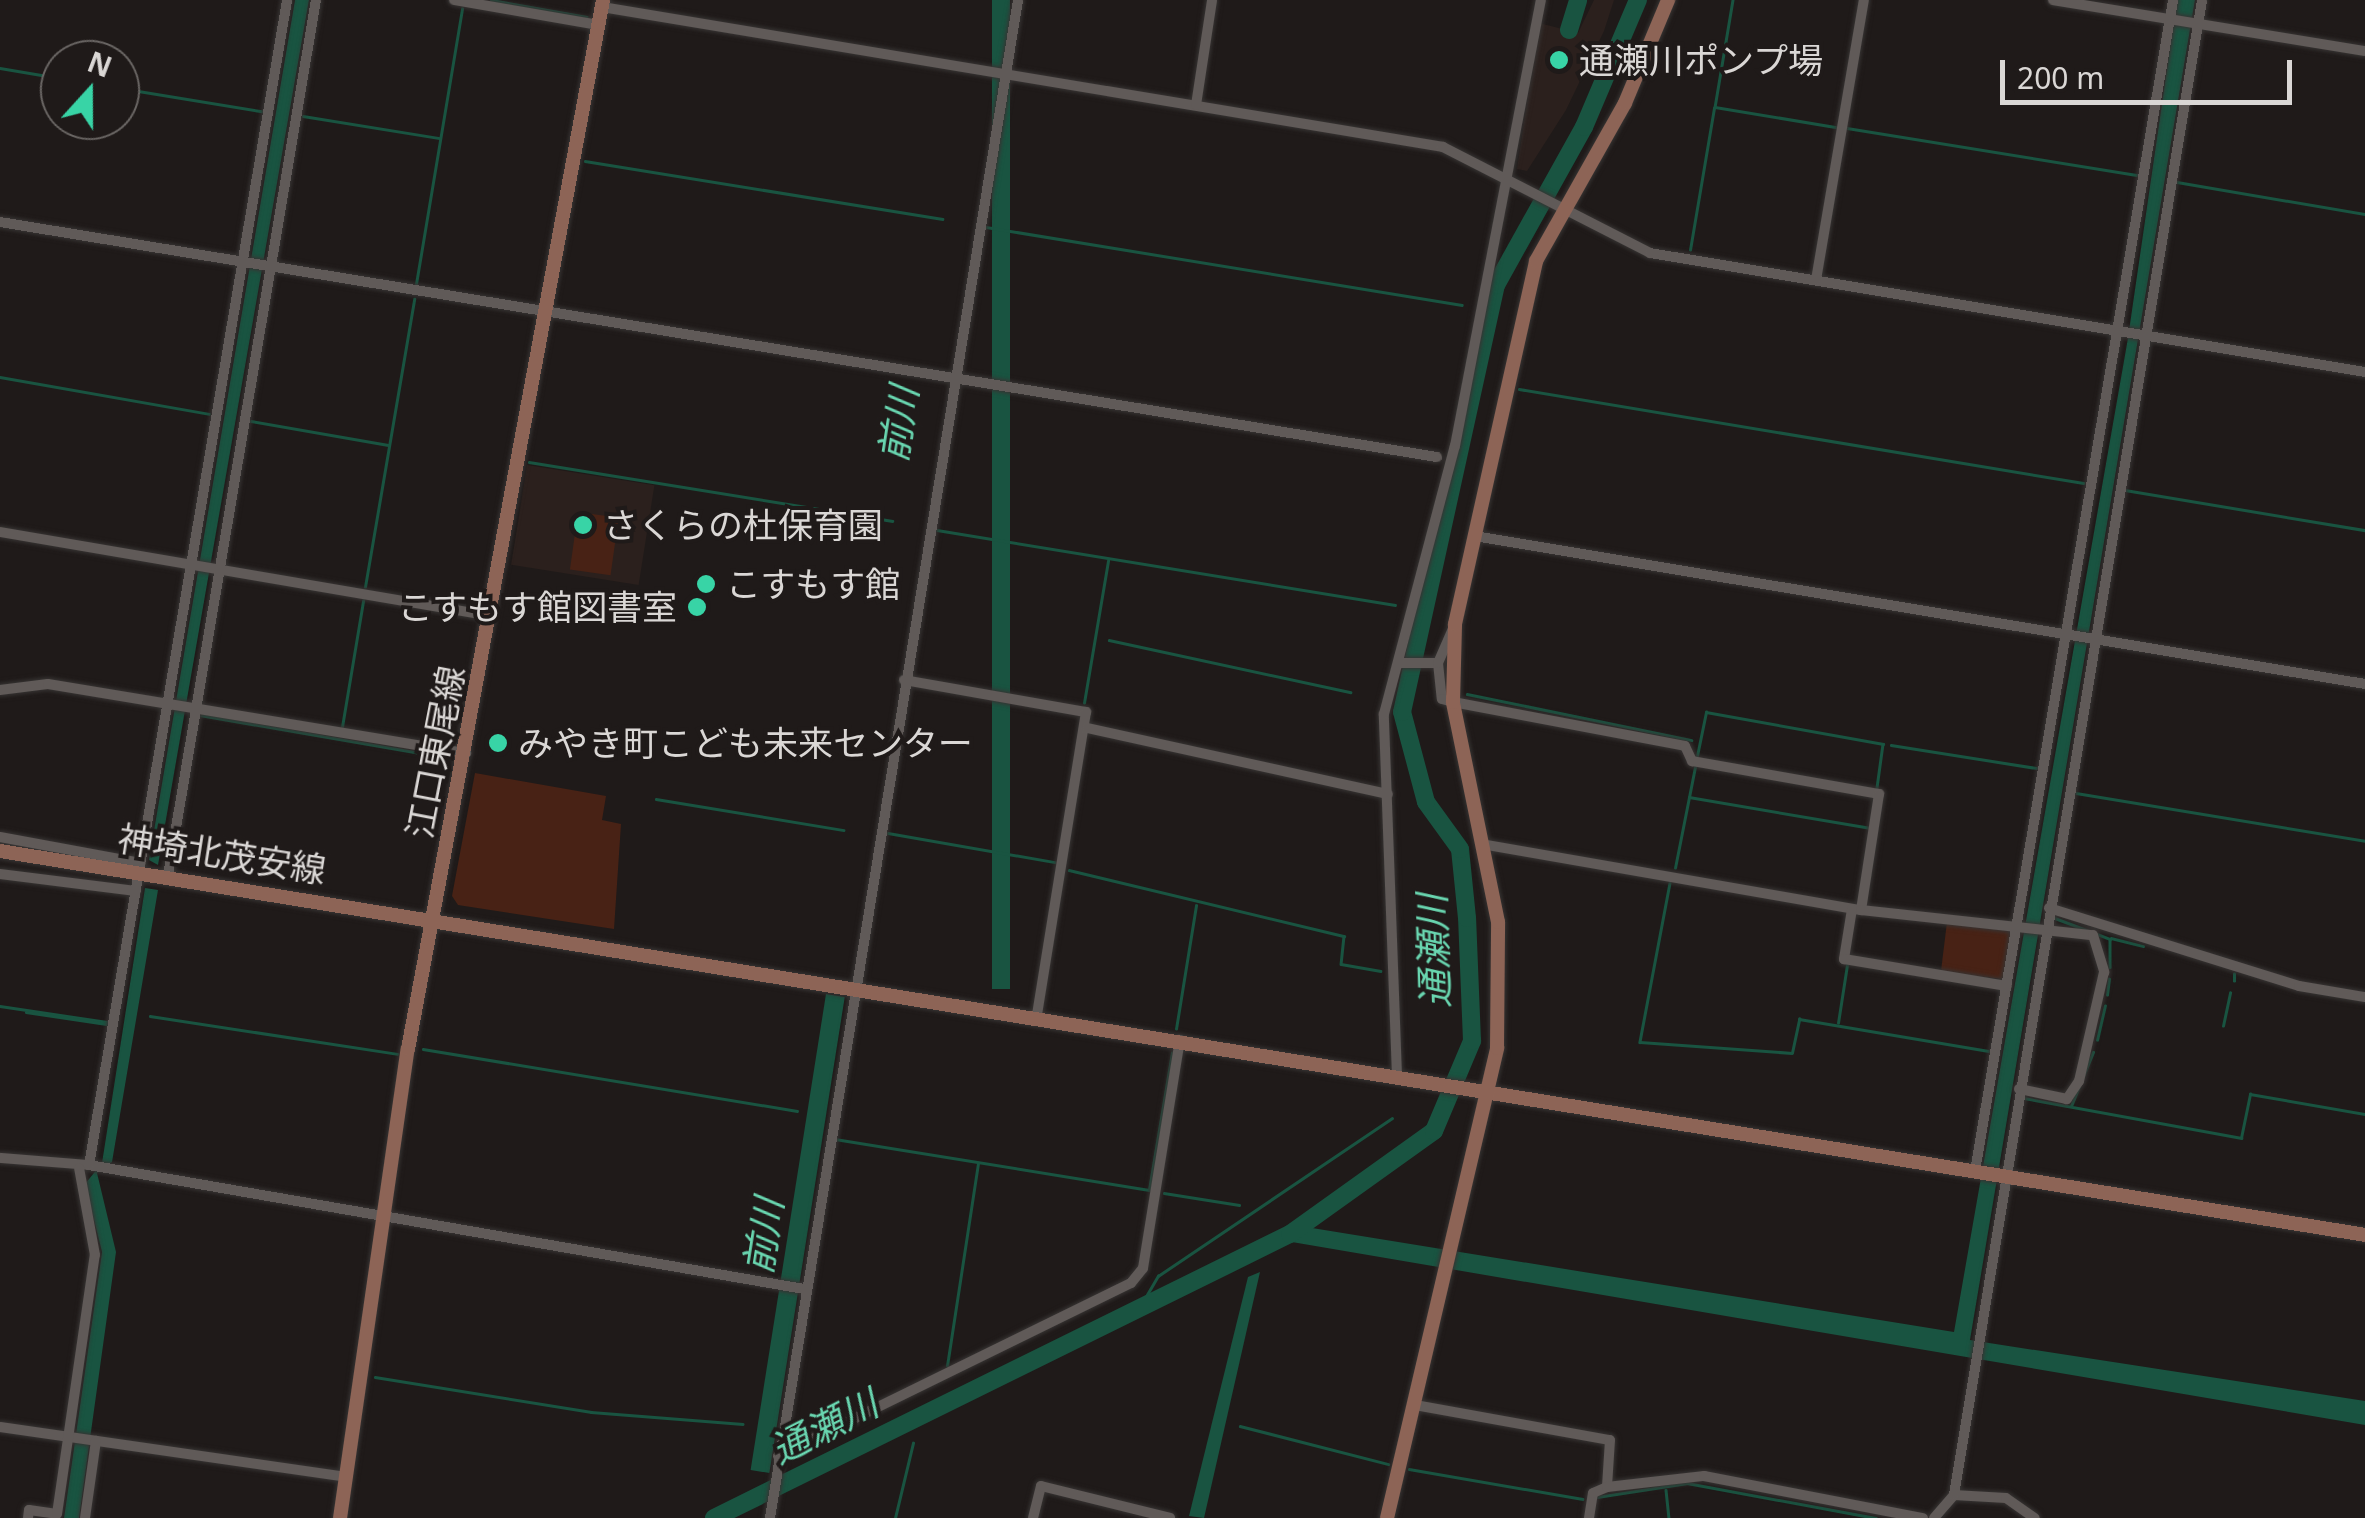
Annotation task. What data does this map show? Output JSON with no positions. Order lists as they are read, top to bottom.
{
  "streets": {
    "street": ["江口東尾線", "神埼北茂安線"]
  },
  "crossings": [
    ["江口東尾線", "神埼北茂安線"]
  ],
  "water": ["前川", "通瀬川"],
  "places": [
    "通瀬川ポンプ場",
    "さくらの杜保育園",
    "こすもす館",
    "こすもす館図書室",
    "みやき町こども未来センター"
  ],
  "scale_bar": "200 m",
  "north": "top"
}
